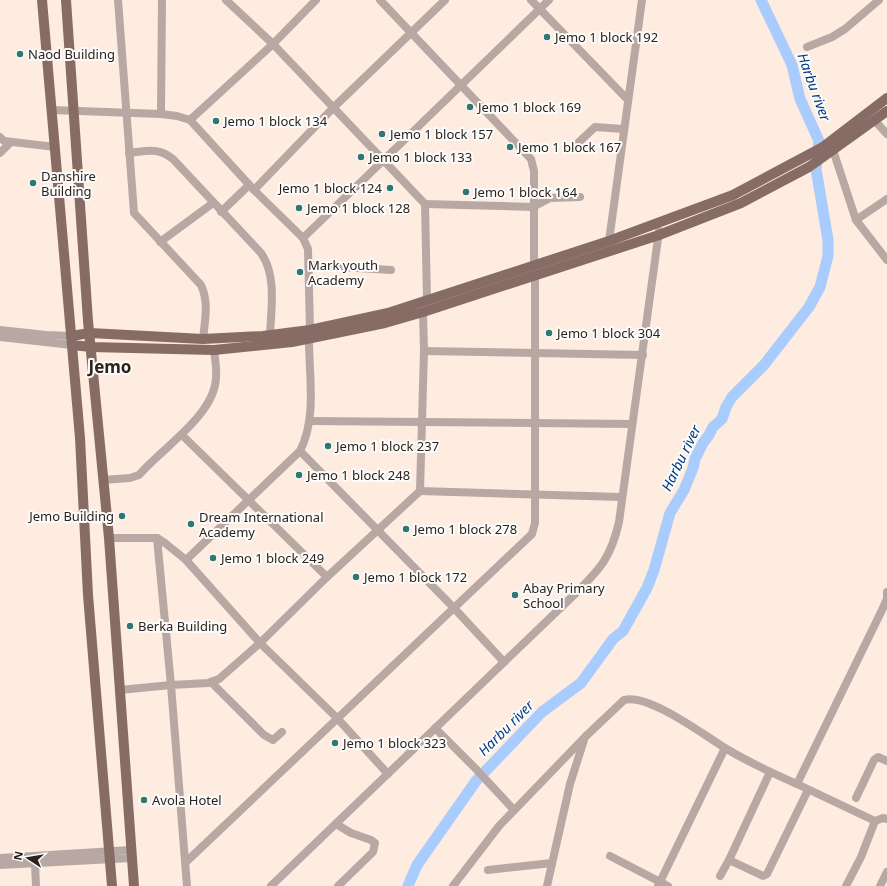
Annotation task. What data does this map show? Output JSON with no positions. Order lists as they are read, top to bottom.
{
  "districts": ["Jemo"],
  "water": ["Harbu river"],
  "places": [
    "Jemo 1 block 192",
    "Naod Building",
    "Jemo 1 block 169",
    "Jemo 1 block 134",
    "Jemo 1 block 157",
    "Jemo 1 block 167",
    "Jemo 1 block 133",
    "Danshire Building",
    "Jemo 1 block 124",
    "Jemo 1 block 164",
    "Jemo 1 block 128",
    "Mark youth Academy",
    "Jemo 1 block 304",
    "Jemo 1 block 237",
    "Jemo 1 block 248",
    "Jemo Building",
    "Dream International Academy",
    "Jemo 1 block 278",
    "Jemo 1 block 249",
    "Jemo 1 block 172",
    "Abay Primary School",
    "Berka Building",
    "Jemo 1 block 323",
    "Avola Hotel"
  ],
  "north": "left"
}
